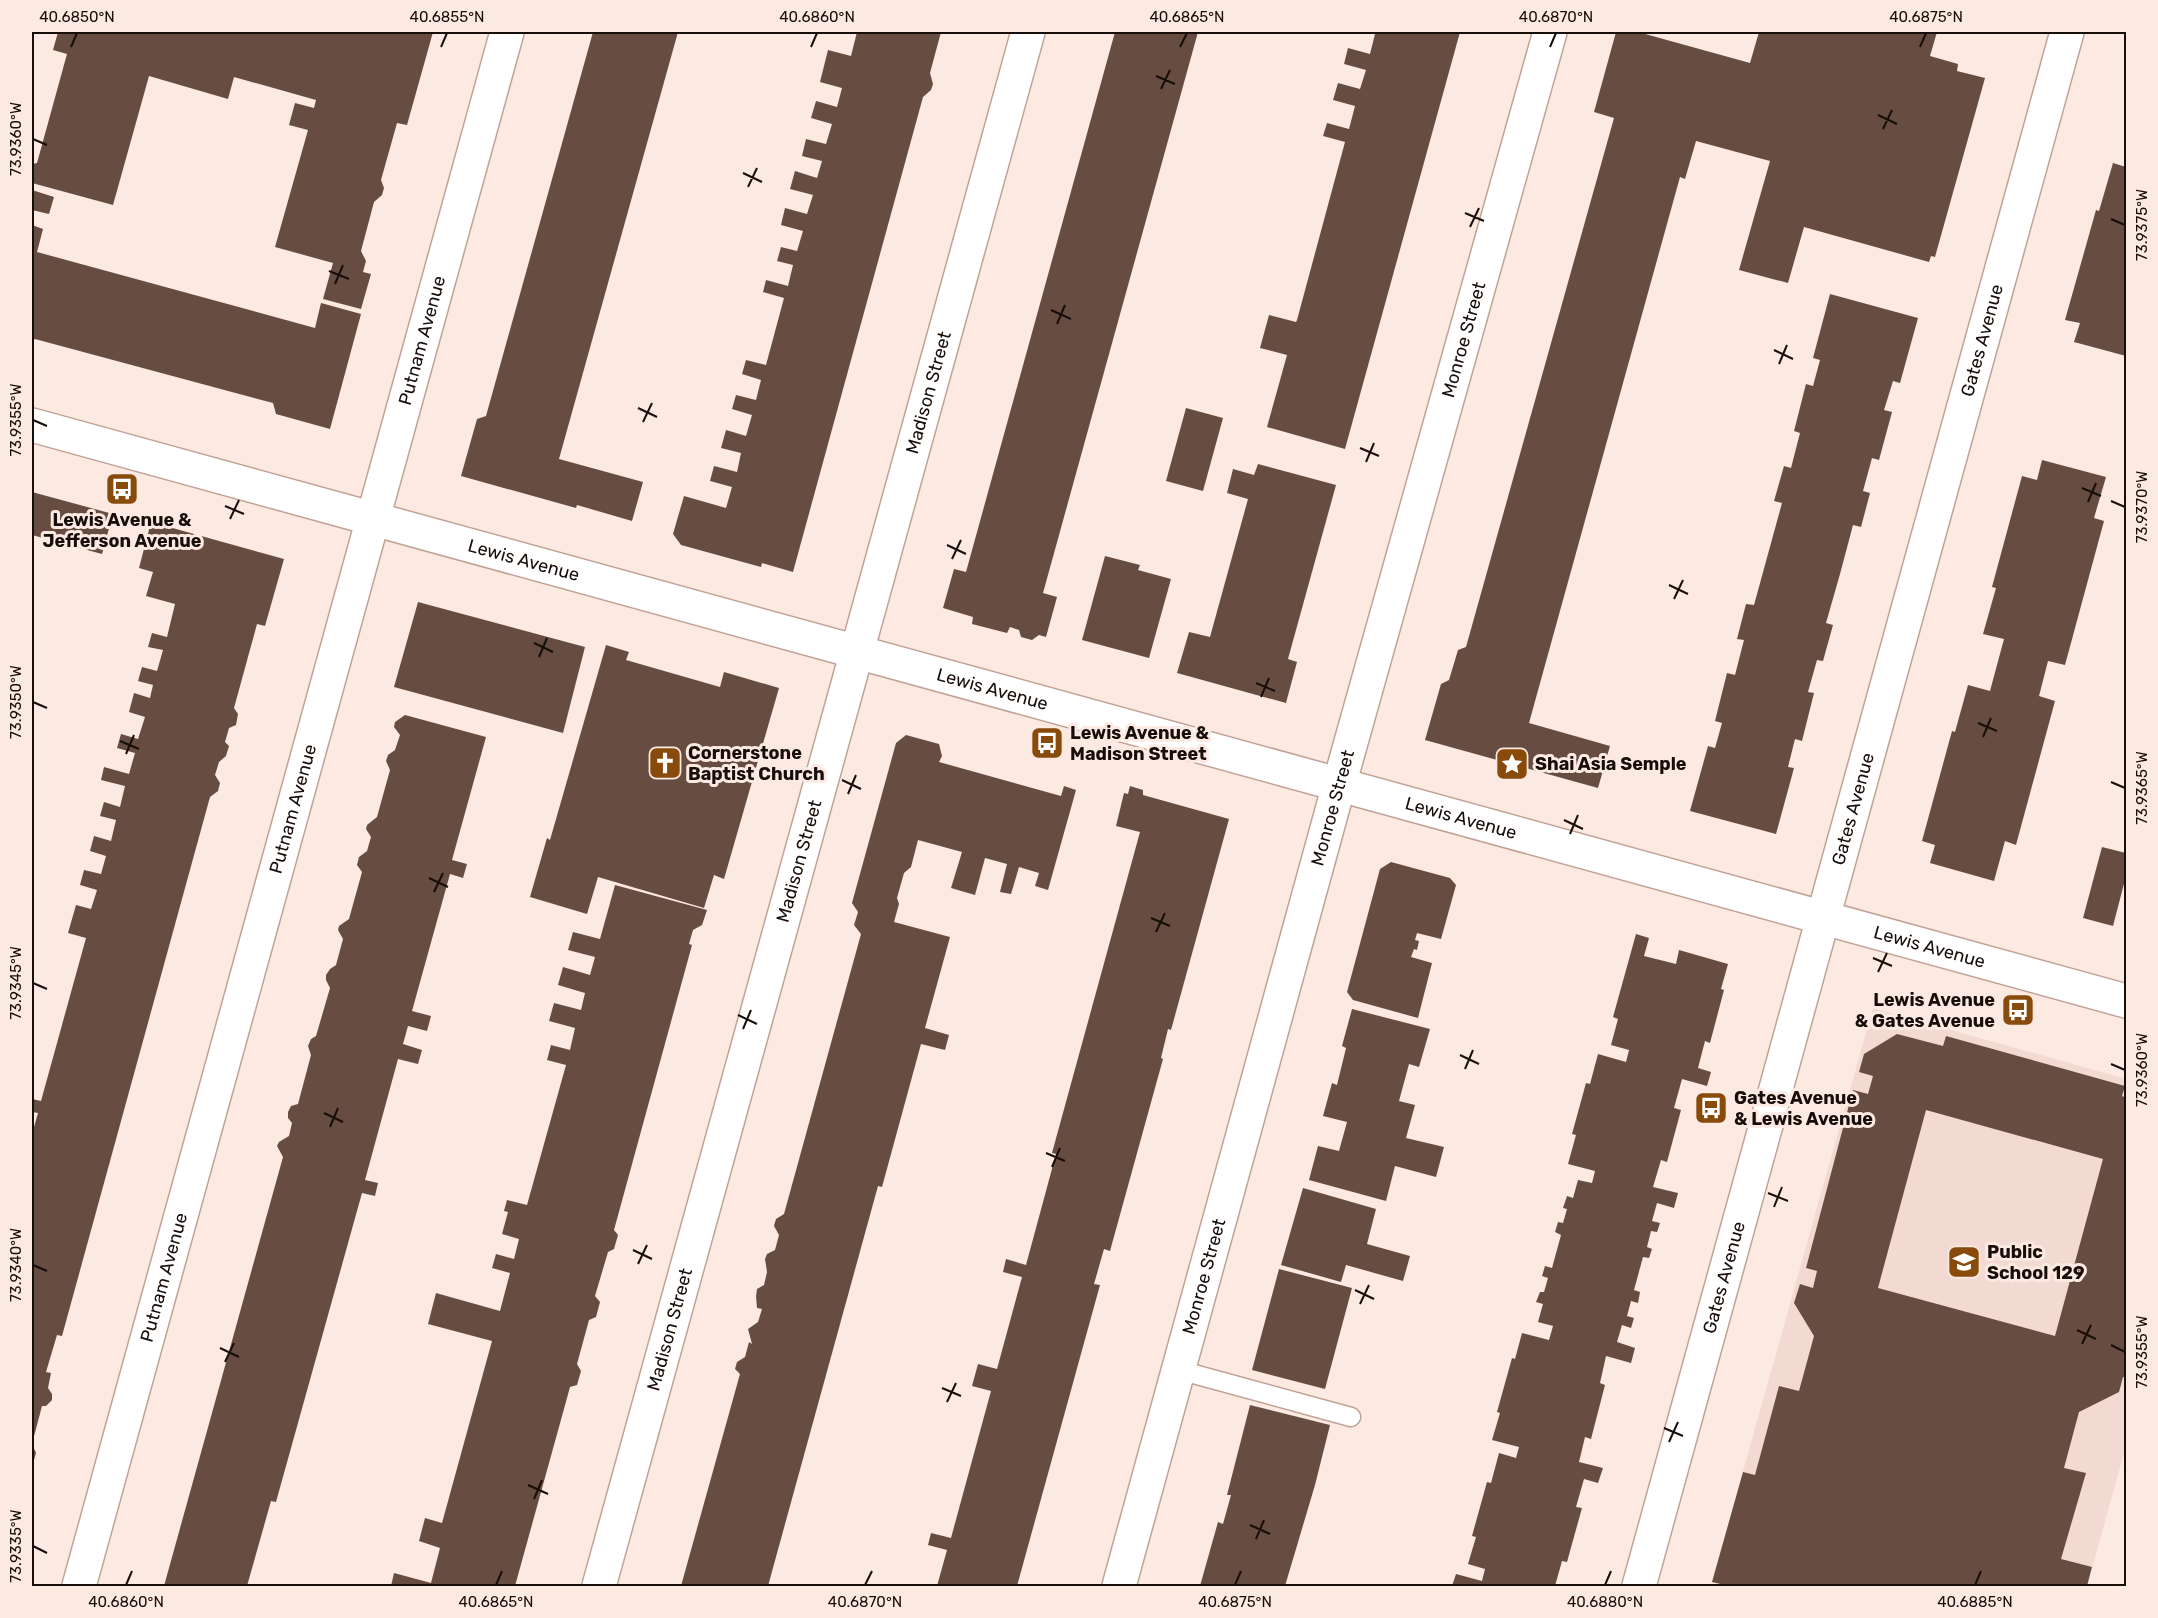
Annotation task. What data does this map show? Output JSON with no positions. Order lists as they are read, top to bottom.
{
  "streets": {
    "street": [
      "Putnam Avenue",
      "Monroe Street",
      "Gates Avenue",
      "Madison Street",
      "Lewis Avenue"
    ]
  },
  "crossings": [
    ["Putnam Avenue", "Lewis Avenue"],
    ["Monroe Street", "Lewis Avenue"],
    ["Gates Avenue", "Lewis Avenue"],
    ["Madison Street", "Lewis Avenue"]
  ],
  "places": {
    "bus stop": [
      "Lewis Avenue & Jefferson Avenue",
      "Lewis Avenue & Madison Street",
      "Lewis Avenue & Gates Avenue",
      "Gates Avenue & Lewis Avenue"
    ],
    "church": ["Cornerstone Baptist Church"],
    "place": ["Shai Asia Semple"],
    "school or university": ["Public School 129"]
  },
  "coordinates": [
    "40.6850°N",
    "40.6855°N",
    "40.6860°N",
    "40.6865°N",
    "40.6870°N",
    "40.6875°N",
    "73.9360°W",
    "73.9375°W",
    "73.9355°W",
    "73.9370°W",
    "73.9350°W",
    "73.9365°W",
    "73.9345°W",
    "73.9340°W",
    "73.9335°W",
    "40.6880°N",
    "40.6885°N"
  ]
}
